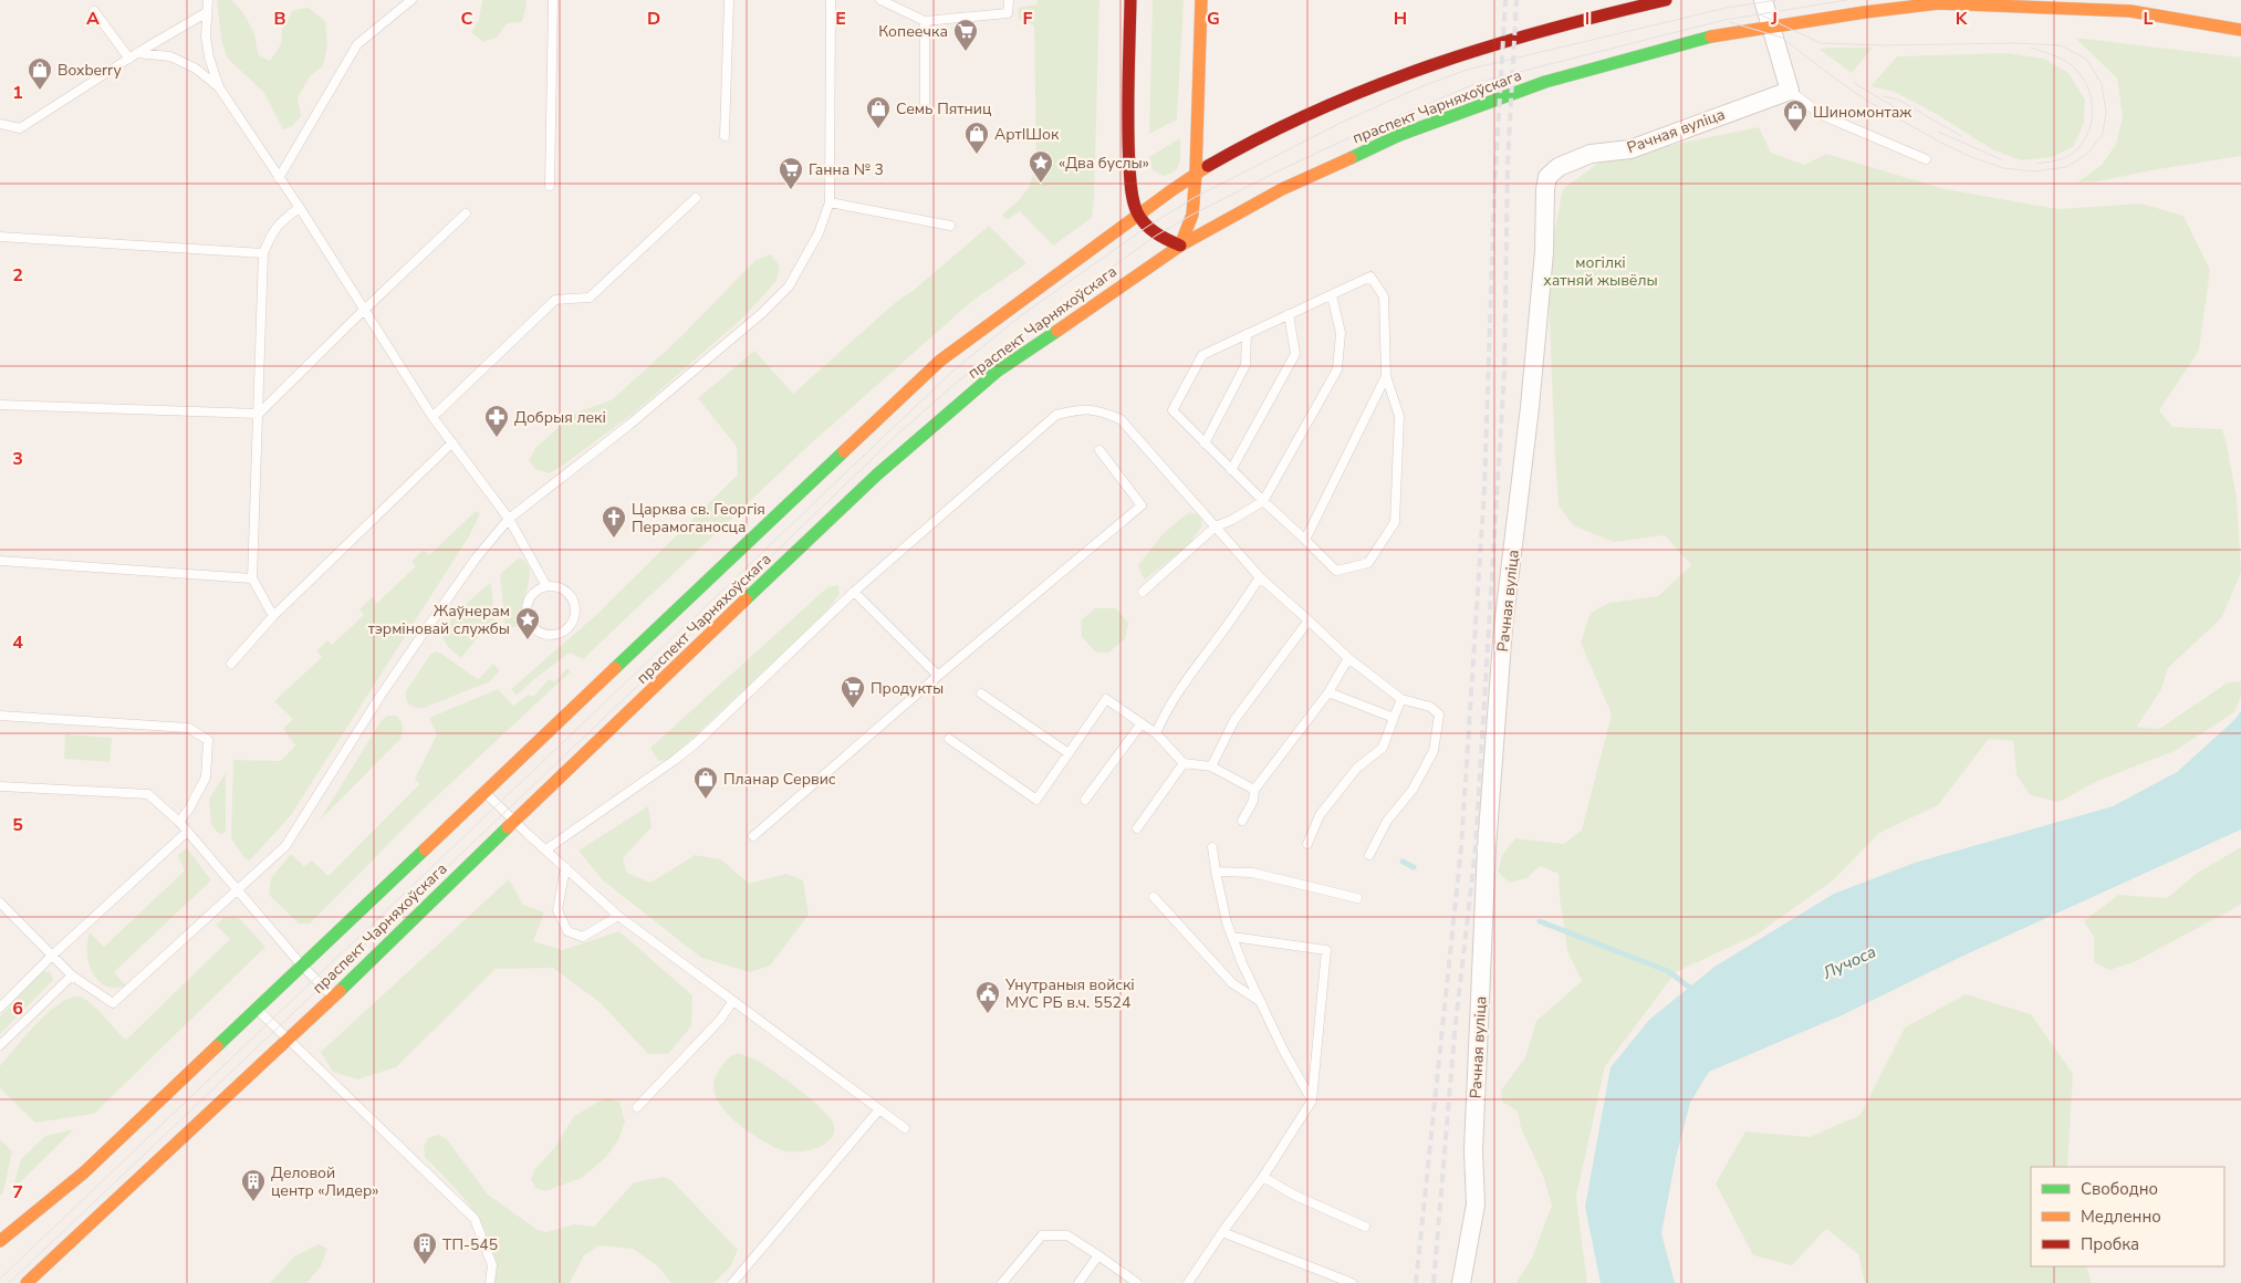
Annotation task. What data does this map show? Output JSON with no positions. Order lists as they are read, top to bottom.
{
  "streets": {
    "main road": ["праспект Чарняхоўскага"],
    "street": ["Рачная вуліца"]
  },
  "water": ["Лучоса"],
  "parks": ["могілкі хатняй жывёлы"],
  "places": {
    "supermarket": ["Копеечка", "Ганна № 3", "Продукты"],
    "shop": [
      "Boxberry",
      "Семь Пятниц",
      "Шиномонтаж",
      "АртIШок",
      "Планар Сервис"
    ],
    "place": ["«Два буслы»", "Жаўнерам тэрміновай службы"],
    "pharmacy": ["Добрыя лекі"],
    "church": ["Царква св. Георгія Перамоганосца"],
    "public building": ["Унутраныя войскі МУС РБ в.ч. 5524"],
    "building": ["Деловой центр «Лидер»", "ТП-545"]
  },
  "legend": ["Свободно", "Медленно", "Пробка"],
  "grid": {
    "columns": [
      "A",
      "B",
      "C",
      "D",
      "E",
      "F",
      "G",
      "H",
      "I",
      "J",
      "K",
      "L"
    ],
    "rows": [
      "1",
      "2",
      "3",
      "4",
      "5",
      "6",
      "7"
    ]
  }
}
